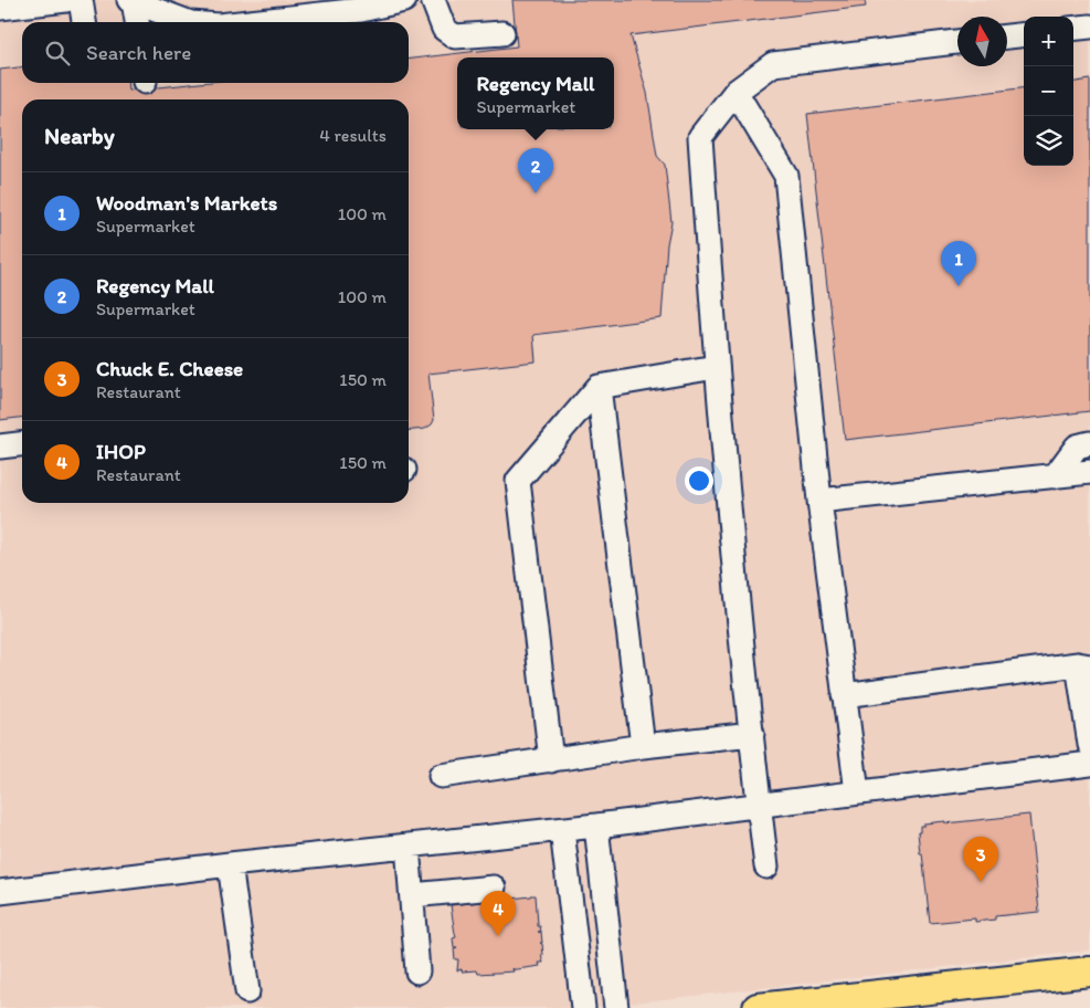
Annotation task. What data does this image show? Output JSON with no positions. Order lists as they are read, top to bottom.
{
  "north": "top",
  "page": {
    "map_buttons": ["+", "−"],
    "search": "Search here",
    "popup": ["Regency Mall", "Supermarket"],
    "heading": ["Nearby", "4 results"],
    "pins": [
      "2",
      "1",
      "3",
      "4"
    ],
    "list": [
      {
        "mark": "1",
        "name": "Woodman's Markets",
        "note": "Supermarket",
        "value": "100 m"
      },
      {
        "mark": "2",
        "name": "Regency Mall",
        "note": "Supermarket",
        "value": "100 m"
      },
      {
        "mark": "3",
        "name": "Chuck E. Cheese",
        "note": "Restaurant",
        "value": "150 m"
      },
      {
        "mark": "4",
        "name": "IHOP",
        "note": "Restaurant",
        "value": "150 m"
      }
    ]
  }
}
